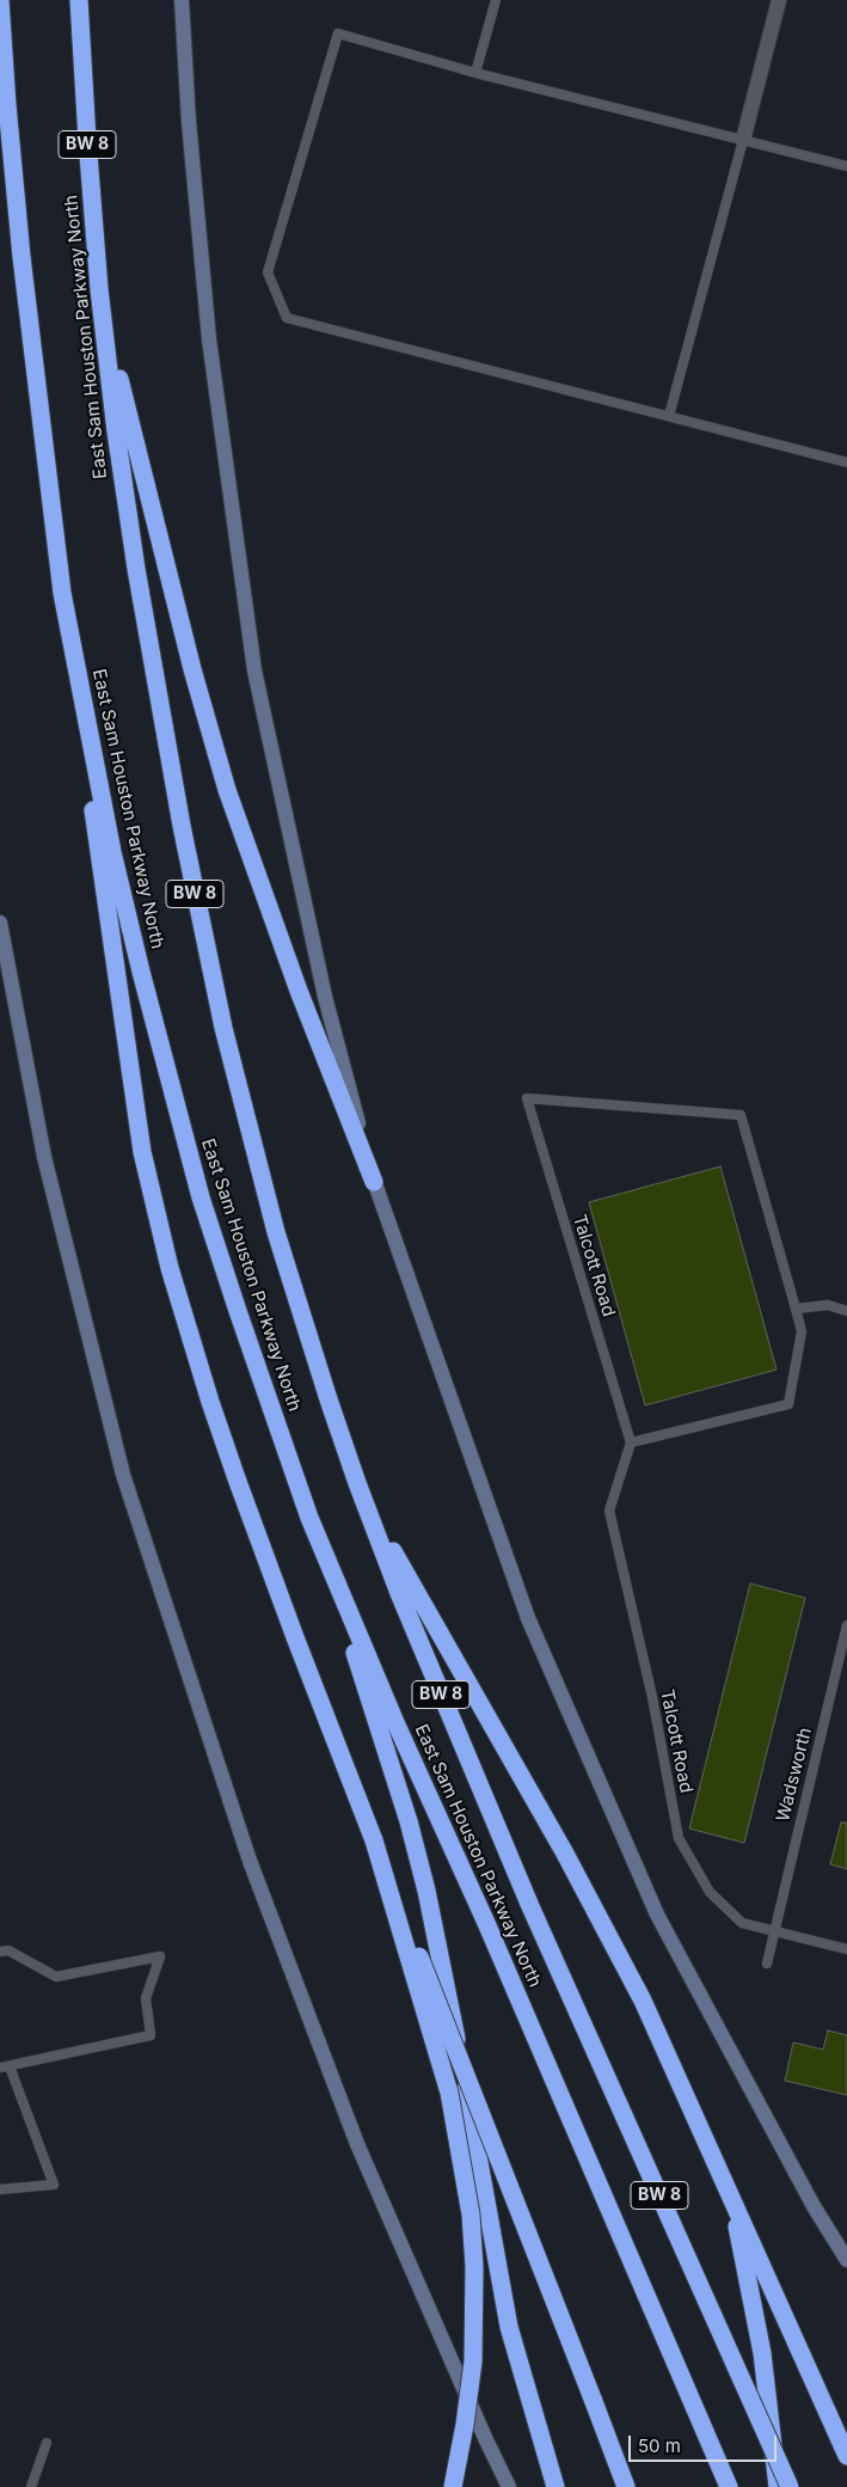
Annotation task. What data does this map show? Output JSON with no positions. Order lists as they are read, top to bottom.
{
  "streets": {
    "highway": ["BW 8", "East Sam Houston Parkway North"],
    "lane": ["Talcott Road", "Wadsworth"]
  },
  "crossings": [
    ["Talcott Road", "Wadsworth"]
  ],
  "scale_bar": "50 m"
}
